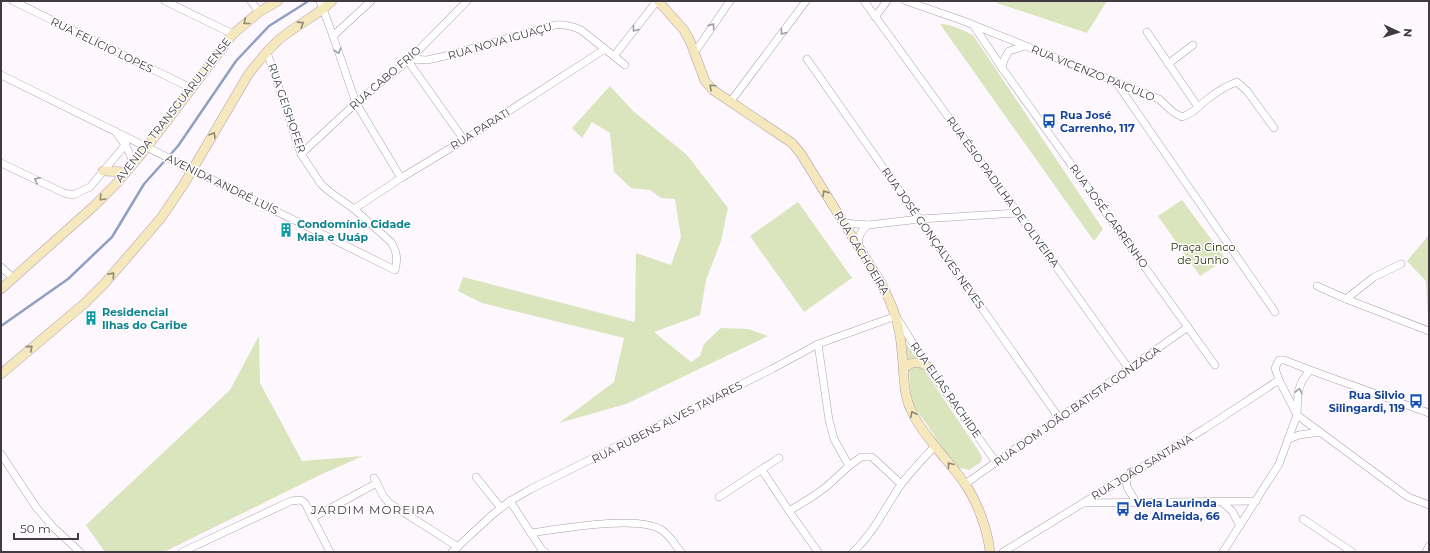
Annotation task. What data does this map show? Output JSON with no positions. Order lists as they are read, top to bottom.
{
  "streets": {
    "main road": ["AVENIDA TRANSGUARULHENSE", "RUA CACHOEIRA"],
    "street": [
      "RUA NOVA IGUAÇU",
      "RUA FELÍCIO LOPES",
      "RUA VICENZO PAICULO",
      "RUA CABO FRIO",
      "RUA GEISHOFER",
      "RUA PARATI",
      "AVENIDA ANDRÉ LUÍS",
      "RUA ÉSIO PADILHA DE OLIVEIRA",
      "RUA JOSÉ CARRENHO",
      "RUA JOSÉ GONÇALVES NEVES",
      "RUA ELÍAS RACHIDE",
      "RUA DOM JOÃO BATISTA GONZAGA",
      "RUA RUBENS ALVES TAVARES",
      "RUA JOÃO SANTANA"
    ]
  },
  "crossings": [
    ["RUA NOVA IGUAÇU", "RUA CABO FRIO"],
    ["RUA NOVA IGUAÇU", "RUA PARATI"],
    ["RUA FELÍCIO LOPES", "AVENIDA TRANSGUARULHENSE"],
    ["RUA VICENZO PAICULO", "RUA JOSÉ CARRENHO"],
    ["RUA CABO FRIO", "RUA GEISHOFER"],
    ["RUA GEISHOFER", "RUA PARATI"],
    ["RUA GEISHOFER", "AVENIDA ANDRÉ LUÍS"],
    ["AVENIDA TRANSGUARULHENSE", "AVENIDA ANDRÉ LUÍS"],
    ["RUA ÉSIO PADILHA DE OLIVEIRA", "RUA DOM JOÃO BATISTA GONZAGA"],
    ["RUA JOSÉ CARRENHO", "RUA DOM JOÃO BATISTA GONZAGA"],
    ["RUA JOSÉ GONÇALVES NEVES", "RUA DOM JOÃO BATISTA GONZAGA"],
    ["RUA CACHOEIRA", "RUA ELÍAS RACHIDE"],
    ["RUA CACHOEIRA", "RUA DOM JOÃO BATISTA GONZAGA"],
    ["RUA CACHOEIRA", "RUA RUBENS ALVES TAVARES"],
    ["RUA ELÍAS RACHIDE", "RUA DOM JOÃO BATISTA GONZAGA"],
    ["RUA ELÍAS RACHIDE", "RUA RUBENS ALVES TAVARES"]
  ],
  "one_way": ["RUA CACHOEIRA"],
  "districts": ["JARDIM MOREIRA"],
  "parks": ["Praça Cinco de Junho"],
  "places": {
    "bus stop": ["Rua José Carrenho, 117", "Rua Silvio Silingardi, 119", "Viela Laurinda de Almeida, 66"],
    "building": ["Condomínio Cidade Maia e Uuáp", "Residencial Ilhas do Caribe"]
  },
  "scale_bar": "50 m",
  "north": "right"
}
